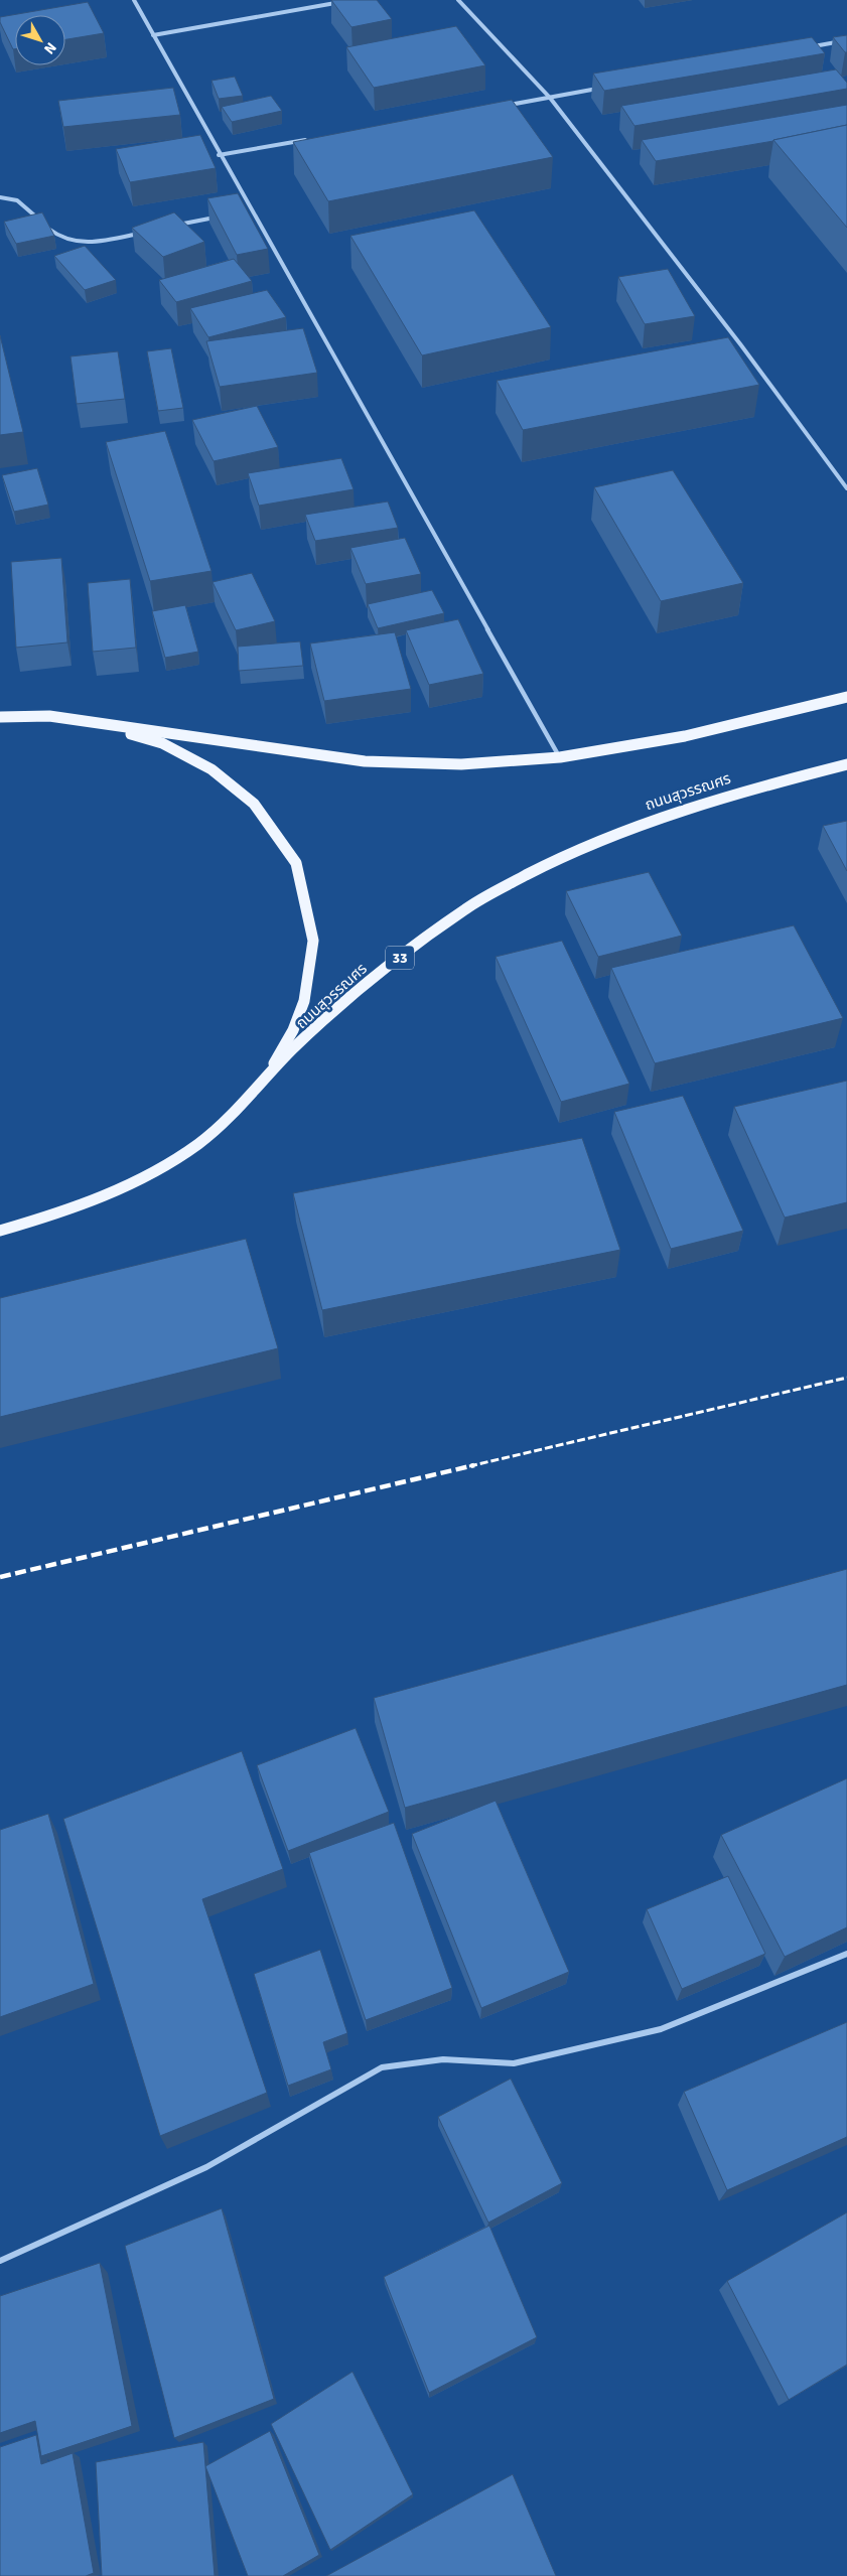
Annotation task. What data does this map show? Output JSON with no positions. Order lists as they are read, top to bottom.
{
  "streets": {
    "main road": ["ถนนสุวรรณศร", "33"]
  },
  "north": "bottom right"
}
